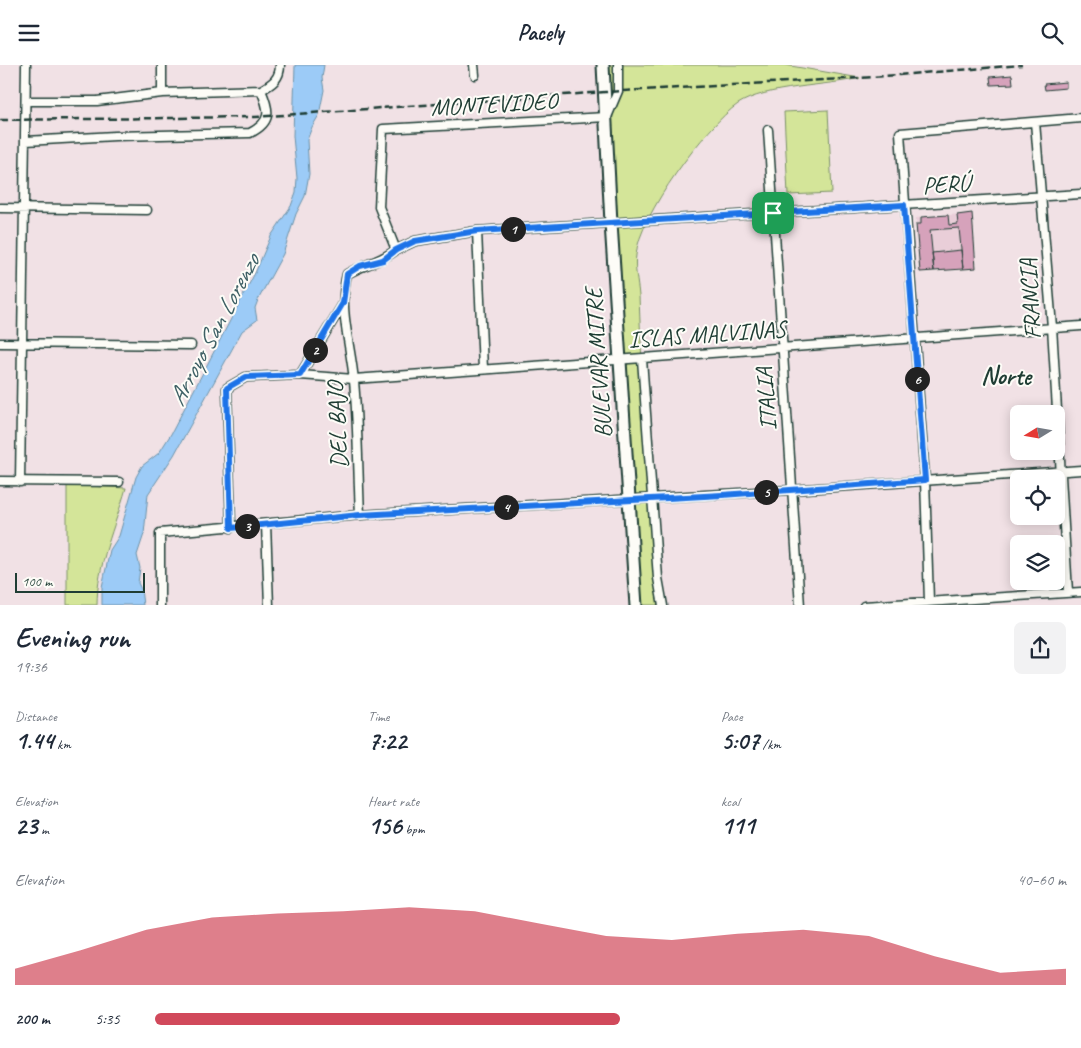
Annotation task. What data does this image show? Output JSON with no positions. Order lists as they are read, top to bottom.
{
  "streets": {
    "street": [
      "MONTEVIDEO",
      "PERÚ",
      "FRANCIA",
      "ISLAS MALVINAS",
      "BULEVAR MITRE",
      "ITALIA",
      "DEL BAJO"
    ]
  },
  "crossings": [
    ["MONTEVIDEO", "PERÚ"],
    ["MONTEVIDEO", "BULEVAR MITRE"],
    ["MONTEVIDEO", "DEL BAJO"],
    ["PERÚ", "FRANCIA"],
    ["PERÚ", "BULEVAR MITRE"],
    ["PERÚ", "ITALIA"],
    ["PERÚ", "DEL BAJO"],
    ["FRANCIA", "ISLAS MALVINAS"],
    ["ISLAS MALVINAS", "BULEVAR MITRE"],
    ["ISLAS MALVINAS", "ITALIA"],
    ["ISLAS MALVINAS", "DEL BAJO"]
  ],
  "districts": ["Norte"],
  "water": ["Arroyo San Lorenzo"],
  "scale_bar": "100 m",
  "north": "left",
  "page": {
    "header": "Pacely",
    "pins": [
      "1",
      "2",
      "6",
      "5",
      "4",
      "3"
    ],
    "scale": "100 m",
    "heading": ["Evening run", "19:36"],
    "stats": [
      ["Distance", "1.44 km"],
      ["Time", "7:22"],
      ["Pace", "5:07 /km"],
      ["Elevation", "23 m"],
      ["Heart rate", "156 bpm"],
      ["kcal", "111"]
    ],
    "chart": ["Elevation", "40–60 m"],
    "list": [
      {
        "name": "200 m",
        "note": "5:35"
      }
    ]
  }
}
